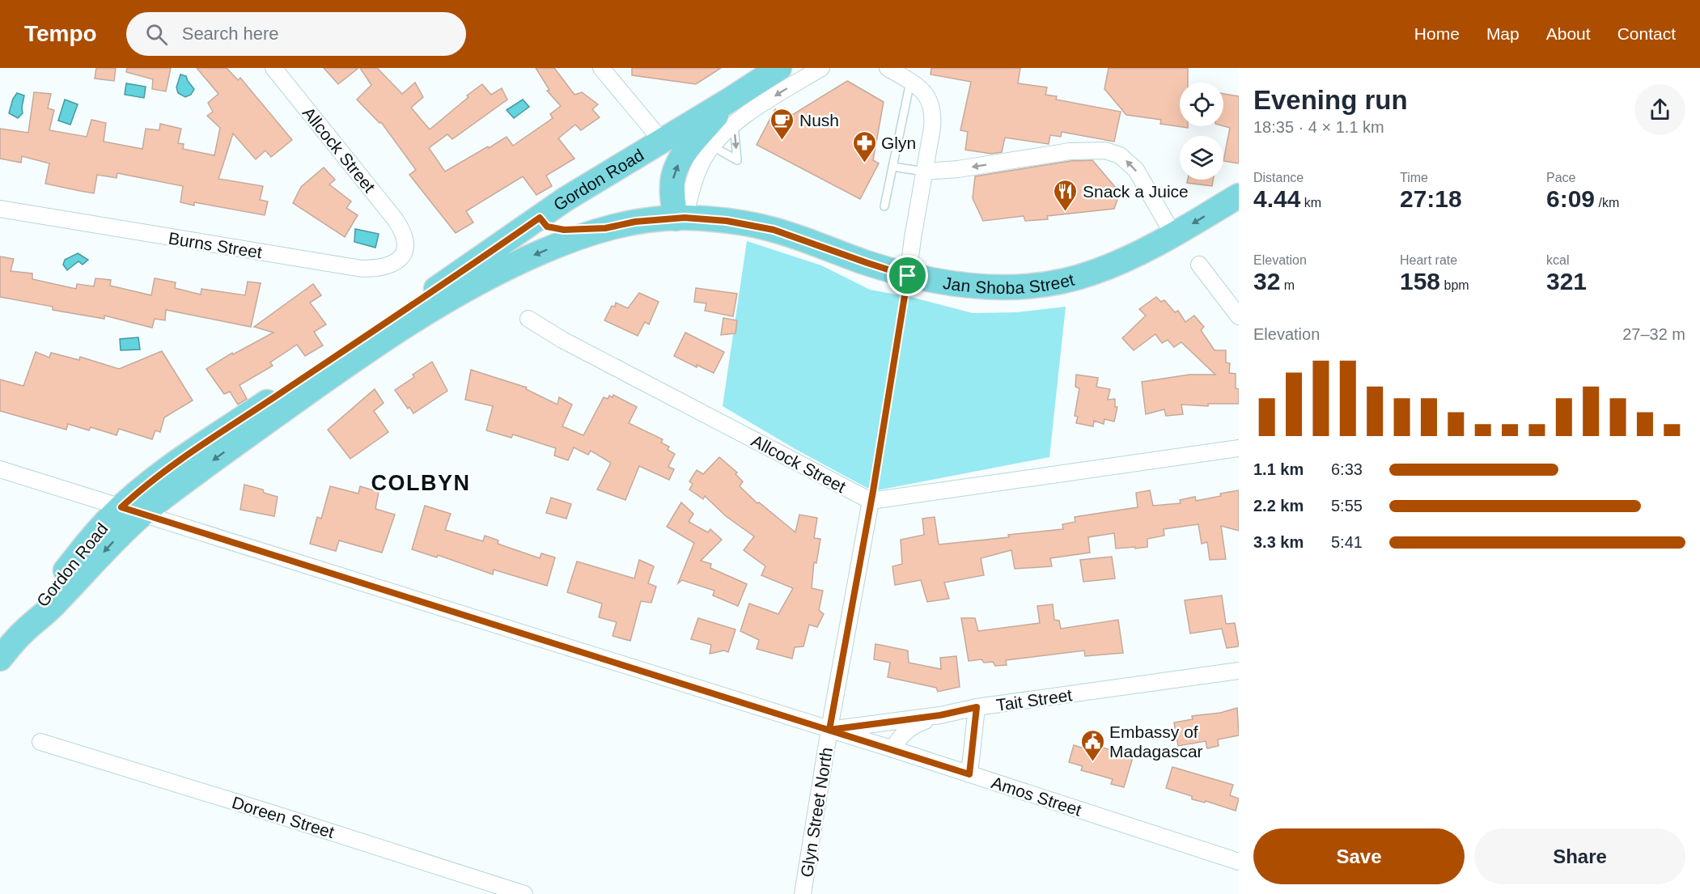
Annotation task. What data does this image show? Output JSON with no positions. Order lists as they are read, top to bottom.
{
  "streets": {
    "main road": ["Gordon Road", "Jan Shoba Street"],
    "street": [
      "Allcock Street",
      "Burns Street",
      "Tait Street",
      "Amos Street",
      "Glyn Street North",
      "Doreen Street"
    ]
  },
  "crossings": [
    ["Allcock Street", "Burns Street"],
    ["Allcock Street", "Glyn Street North"],
    ["Gordon Road", "Jan Shoba Street"],
    ["Gordon Road", "Amos Street"],
    ["Tait Street", "Amos Street"],
    ["Tait Street", "Glyn Street North"],
    ["Amos Street", "Glyn Street North"]
  ],
  "one_way": ["Jan Shoba Street"],
  "districts": ["COLBYN"],
  "places": {
    "cafe": ["Nush"],
    "pharmacy": ["Glyn"],
    "restaurant": ["Snack a Juice"],
    "public building": ["Embassy of Madagascar"]
  },
  "page": {
    "header": "Tempo",
    "search": "Search here",
    "nav": [
      "Home",
      "Map",
      "About",
      "Contact"
    ],
    "heading": ["Evening run", "18:35 · 4 × 1.1 km"],
    "stats": [
      ["Distance", "4.44 km"],
      ["Time", "27:18"],
      ["Pace", "6:09 /km"],
      ["Elevation", "32 m"],
      ["Heart rate", "158 bpm"],
      ["kcal", "321"]
    ],
    "chart": ["Elevation", "27–32 m"],
    "list": [
      {
        "name": "1.1 km",
        "note": "6:33"
      },
      {
        "name": "2.2 km",
        "note": "5:55"
      },
      {
        "name": "3.3 km",
        "note": "5:41"
      }
    ],
    "buttons": ["Save", "Share"]
  }
}
